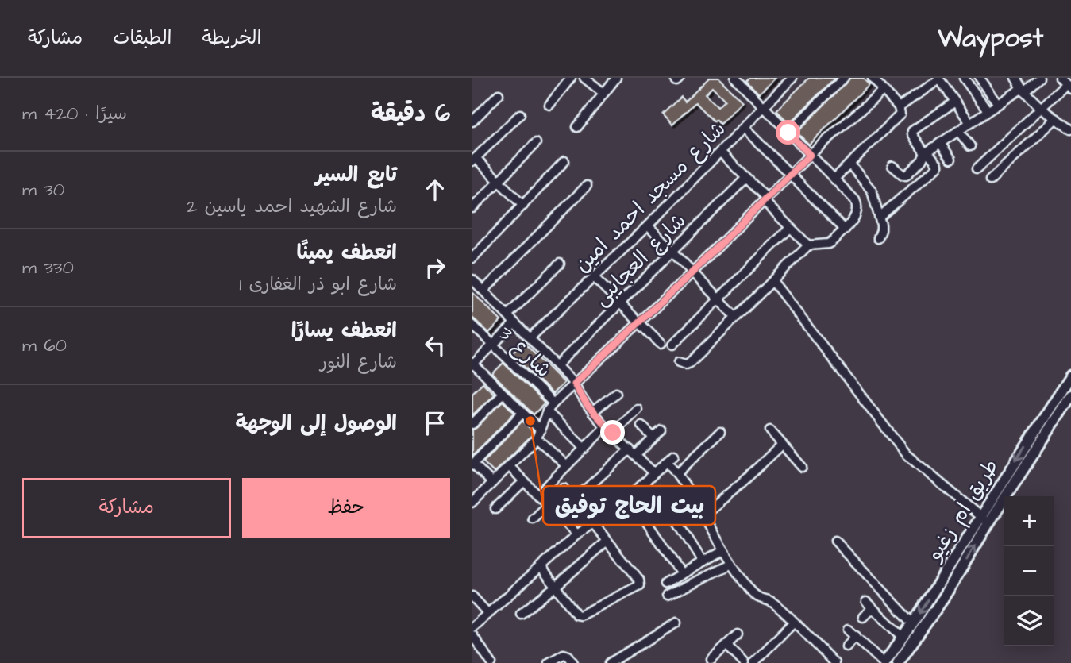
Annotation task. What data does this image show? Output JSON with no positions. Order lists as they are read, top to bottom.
{
  "streets": {
    "main road": ["طريق ام زغيو"],
    "street": ["شارع مسجد احمد امين", "شارع العجايبى", "شارع 3"]
  },
  "places": ["بيت الحاج توفيق"],
  "page": {
    "header": "Waypost",
    "nav": ["الخريطة", "الطبقات", "مشاركة"],
    "heading": ["6 دقيقة", "سيرًا · 420 m"],
    "list": [
      ["تابع السير", "شارع الشهيد احمد ياسين 2", "30 m"],
      ["انعطف يمينًا", "شارع ابو ذر الغفارى 1", "330 m"],
      ["انعطف يسارًا", "شارع النور", "60 m"],
      "الوصول إلى الوجهة"
    ],
    "buttons": ["حفظ", "مشاركة"],
    "map_buttons": ["+", "−"]
  }
}
